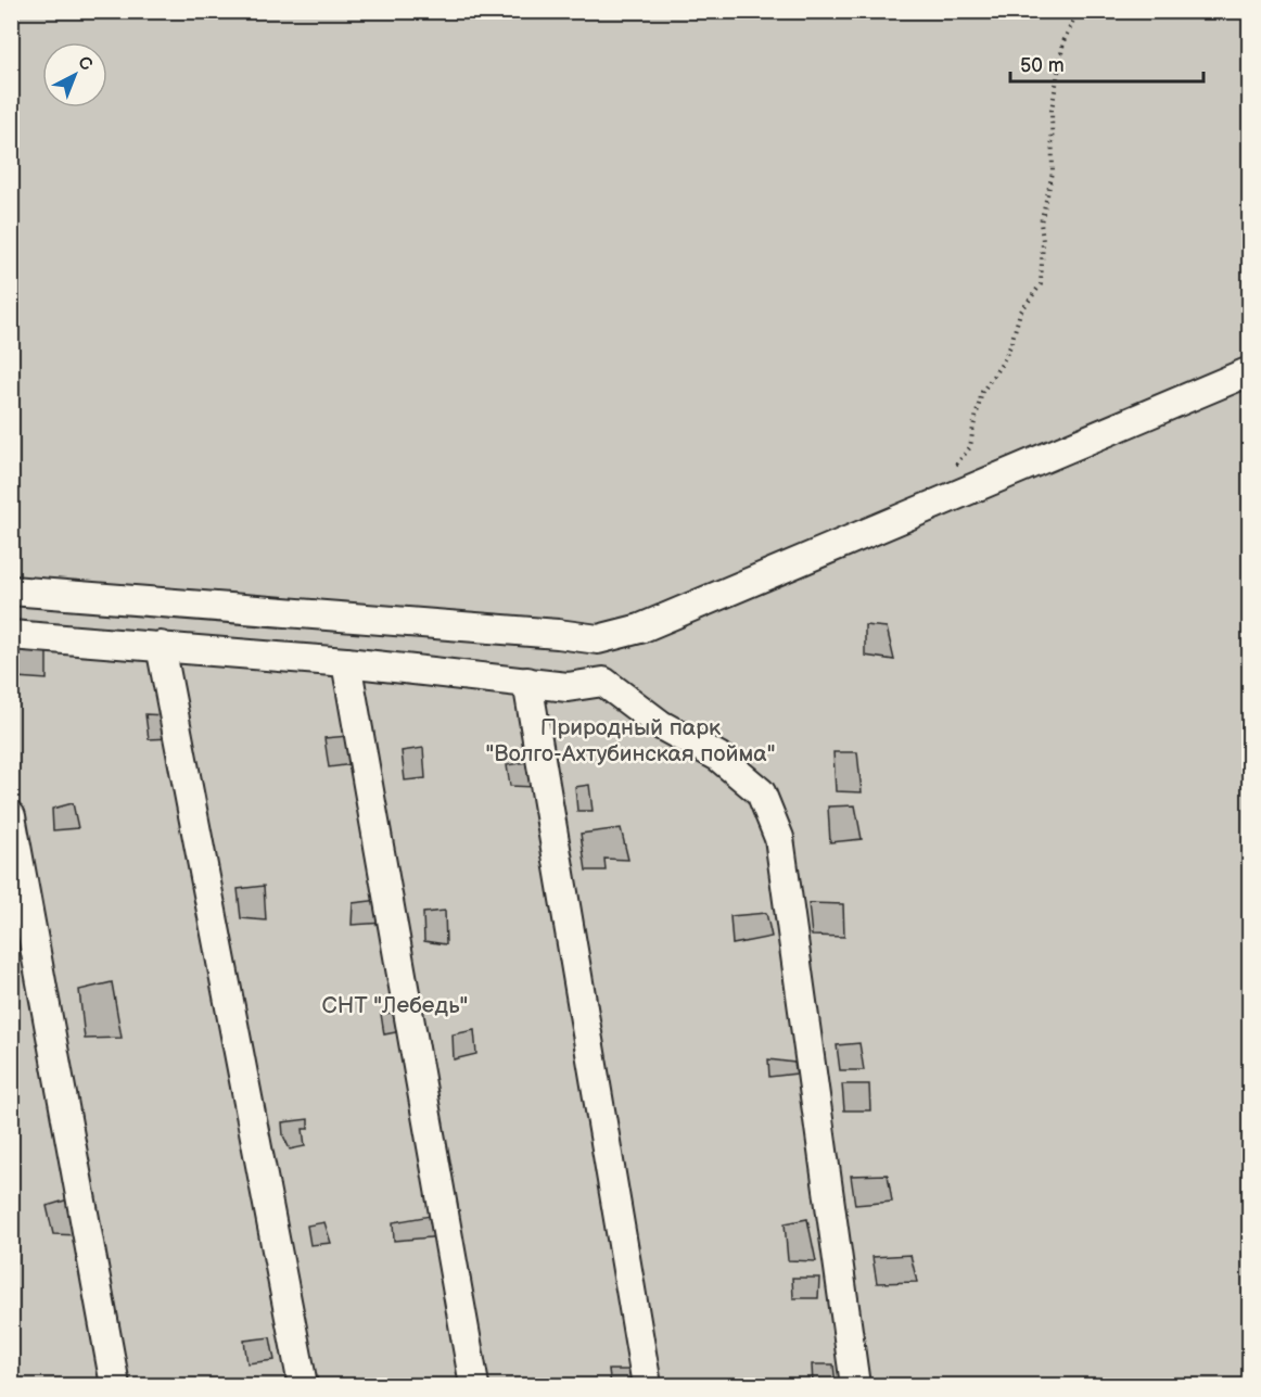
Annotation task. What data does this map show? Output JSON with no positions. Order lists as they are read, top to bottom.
{
  "parks": ["Природный парк \"Волго-Ахтубинская пойма\"", "СНТ \"Лебедь\""],
  "scale_bar": "50 m",
  "north": "top right"
}
